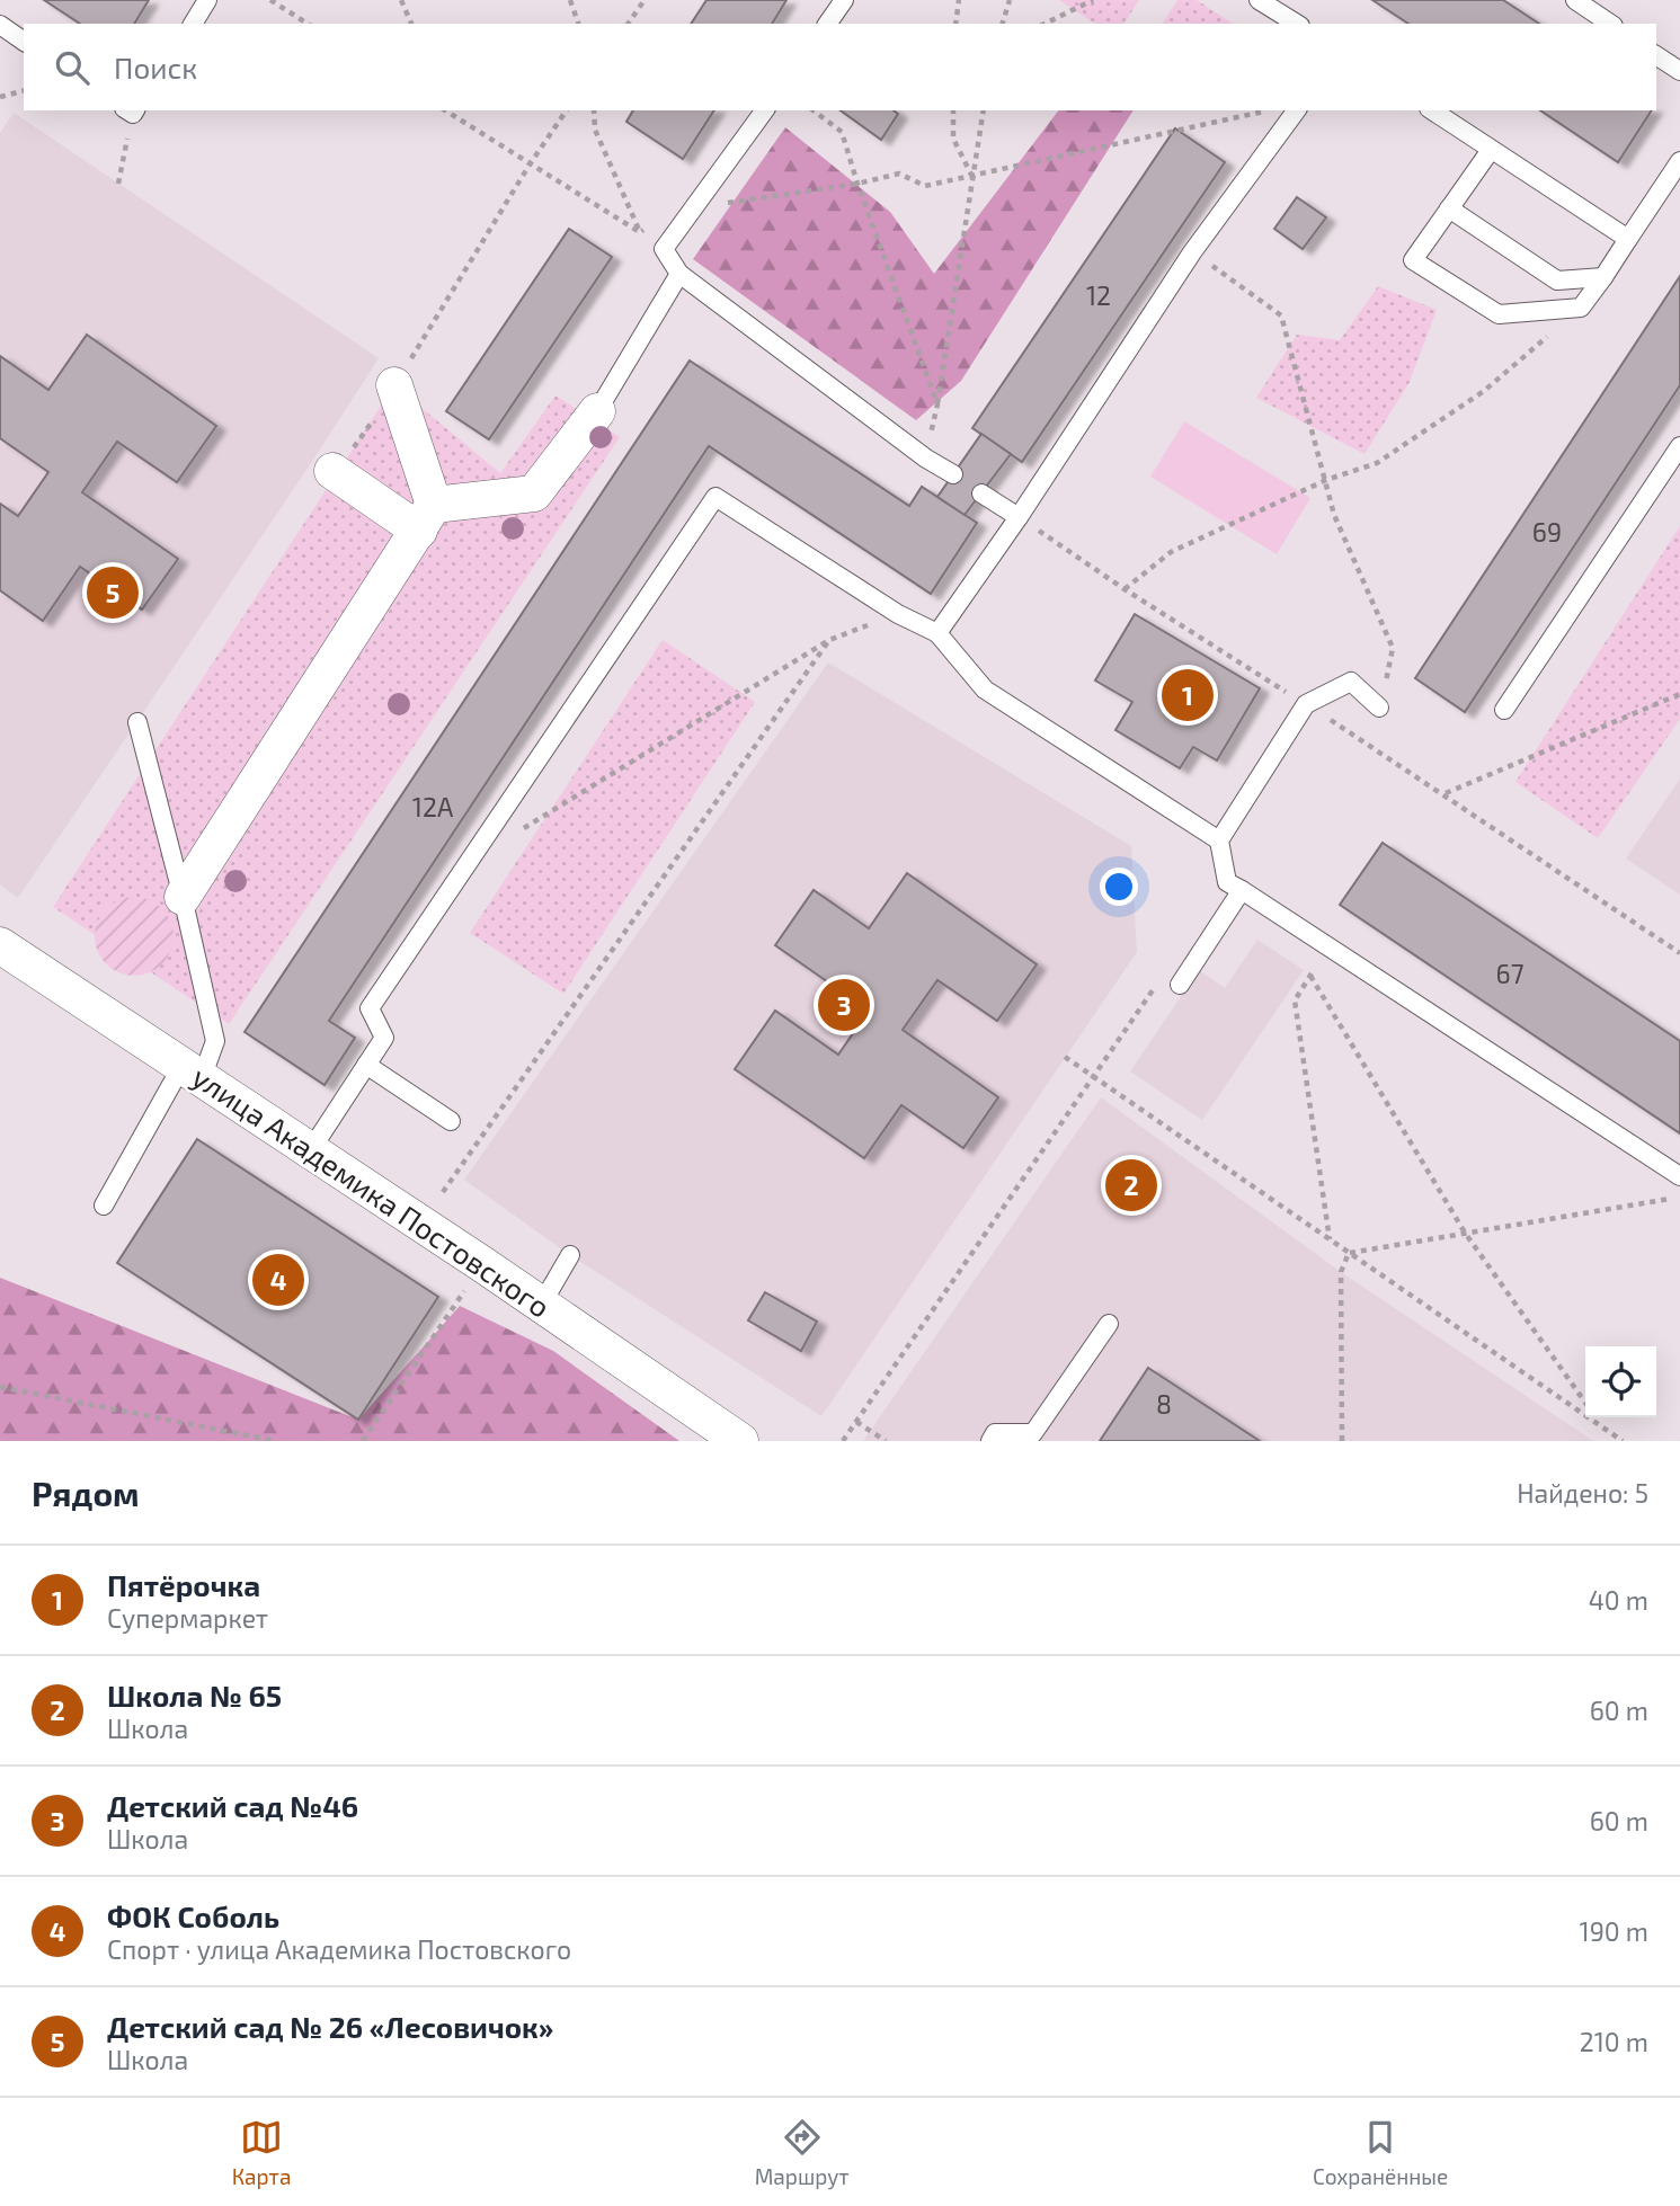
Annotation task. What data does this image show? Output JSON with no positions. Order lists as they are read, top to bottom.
{
  "streets": {
    "street": ["улица Академика Постовского"]
  },
  "house_numbers": [
    "12",
    "69",
    "12А",
    "67",
    "8"
  ],
  "page": {
    "search": "Поиск",
    "pins": [
      "5",
      "1",
      "3",
      "2",
      "4"
    ],
    "heading": ["Рядом", "Найдено: 5"],
    "list": [
      {
        "mark": "1",
        "name": "Пятёрочка",
        "note": "Супермаркет",
        "value": "40 m"
      },
      {
        "mark": "2",
        "name": "Школа № 65",
        "note": "Школа",
        "value": "60 m"
      },
      {
        "mark": "3",
        "name": "Детский сад №46",
        "note": "Школа",
        "value": "60 m"
      },
      {
        "mark": "4",
        "name": "ФОК Соболь",
        "note": "Спорт · улица Академика Постовского",
        "value": "190 m"
      },
      {
        "mark": "5",
        "name": "Детский сад № 26 «Лесовичок»",
        "note": "Школа",
        "value": "210 m"
      }
    ],
    "nav": ["Карта", "Маршрут", "Сохранённые"]
  }
}
